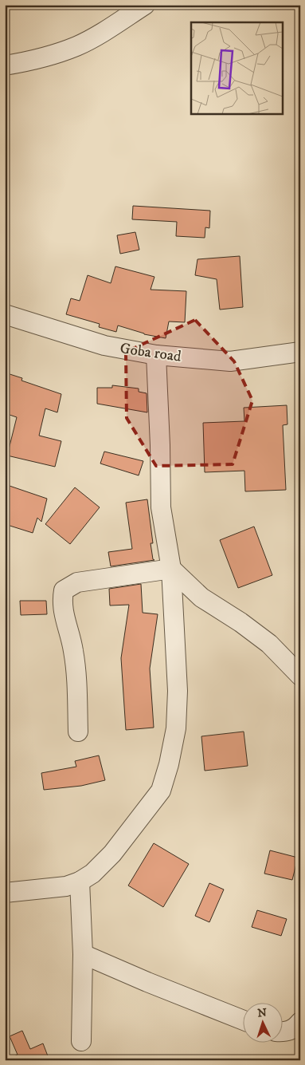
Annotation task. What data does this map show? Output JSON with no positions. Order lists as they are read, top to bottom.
{
  "streets": {
    "street": ["Goba road"]
  },
  "north": "top"
}
